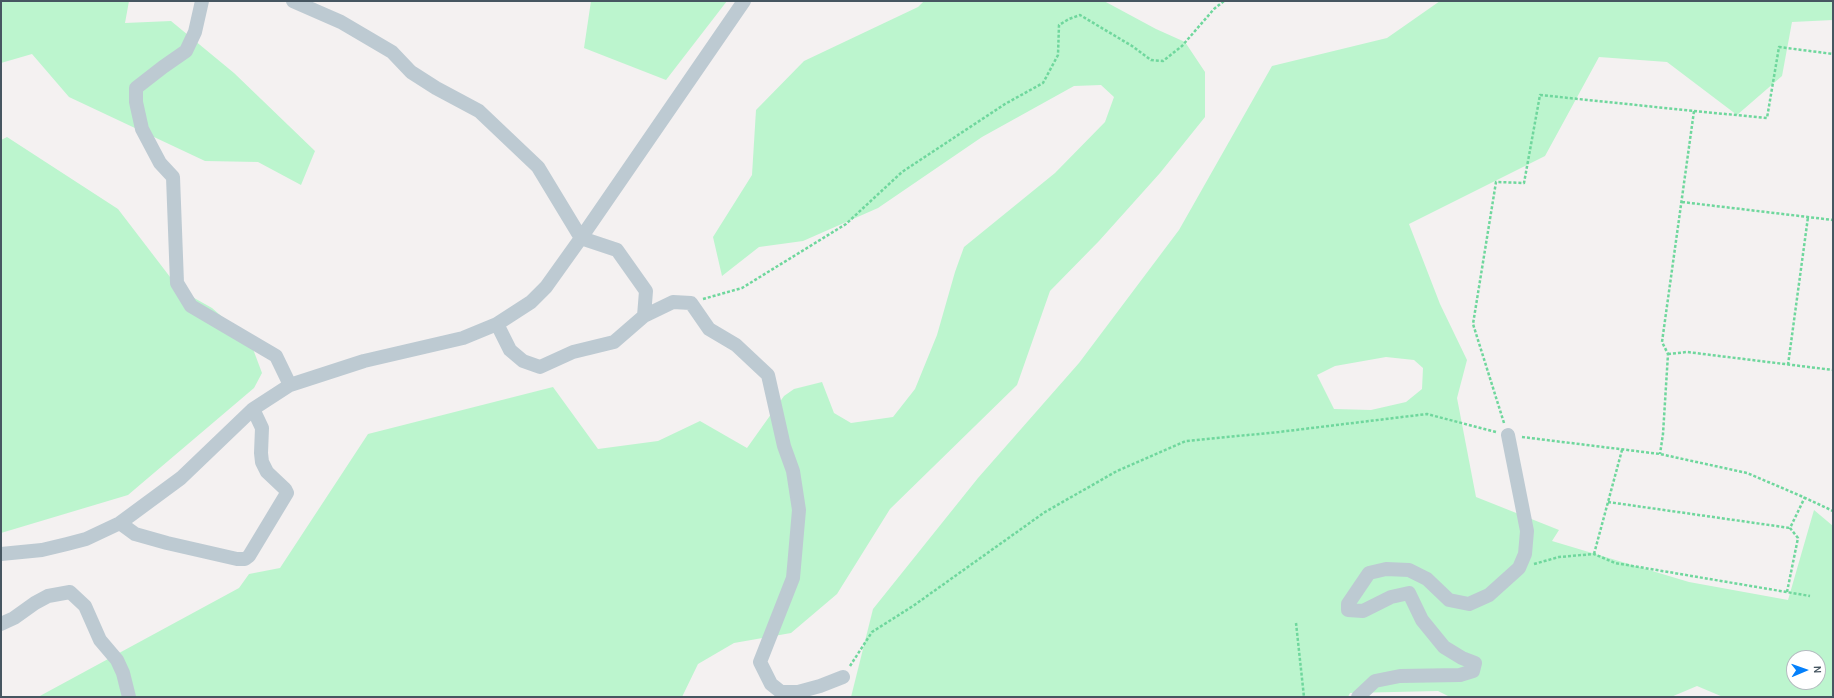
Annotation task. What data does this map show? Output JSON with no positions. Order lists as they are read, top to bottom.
{
  "north": "right"
}
